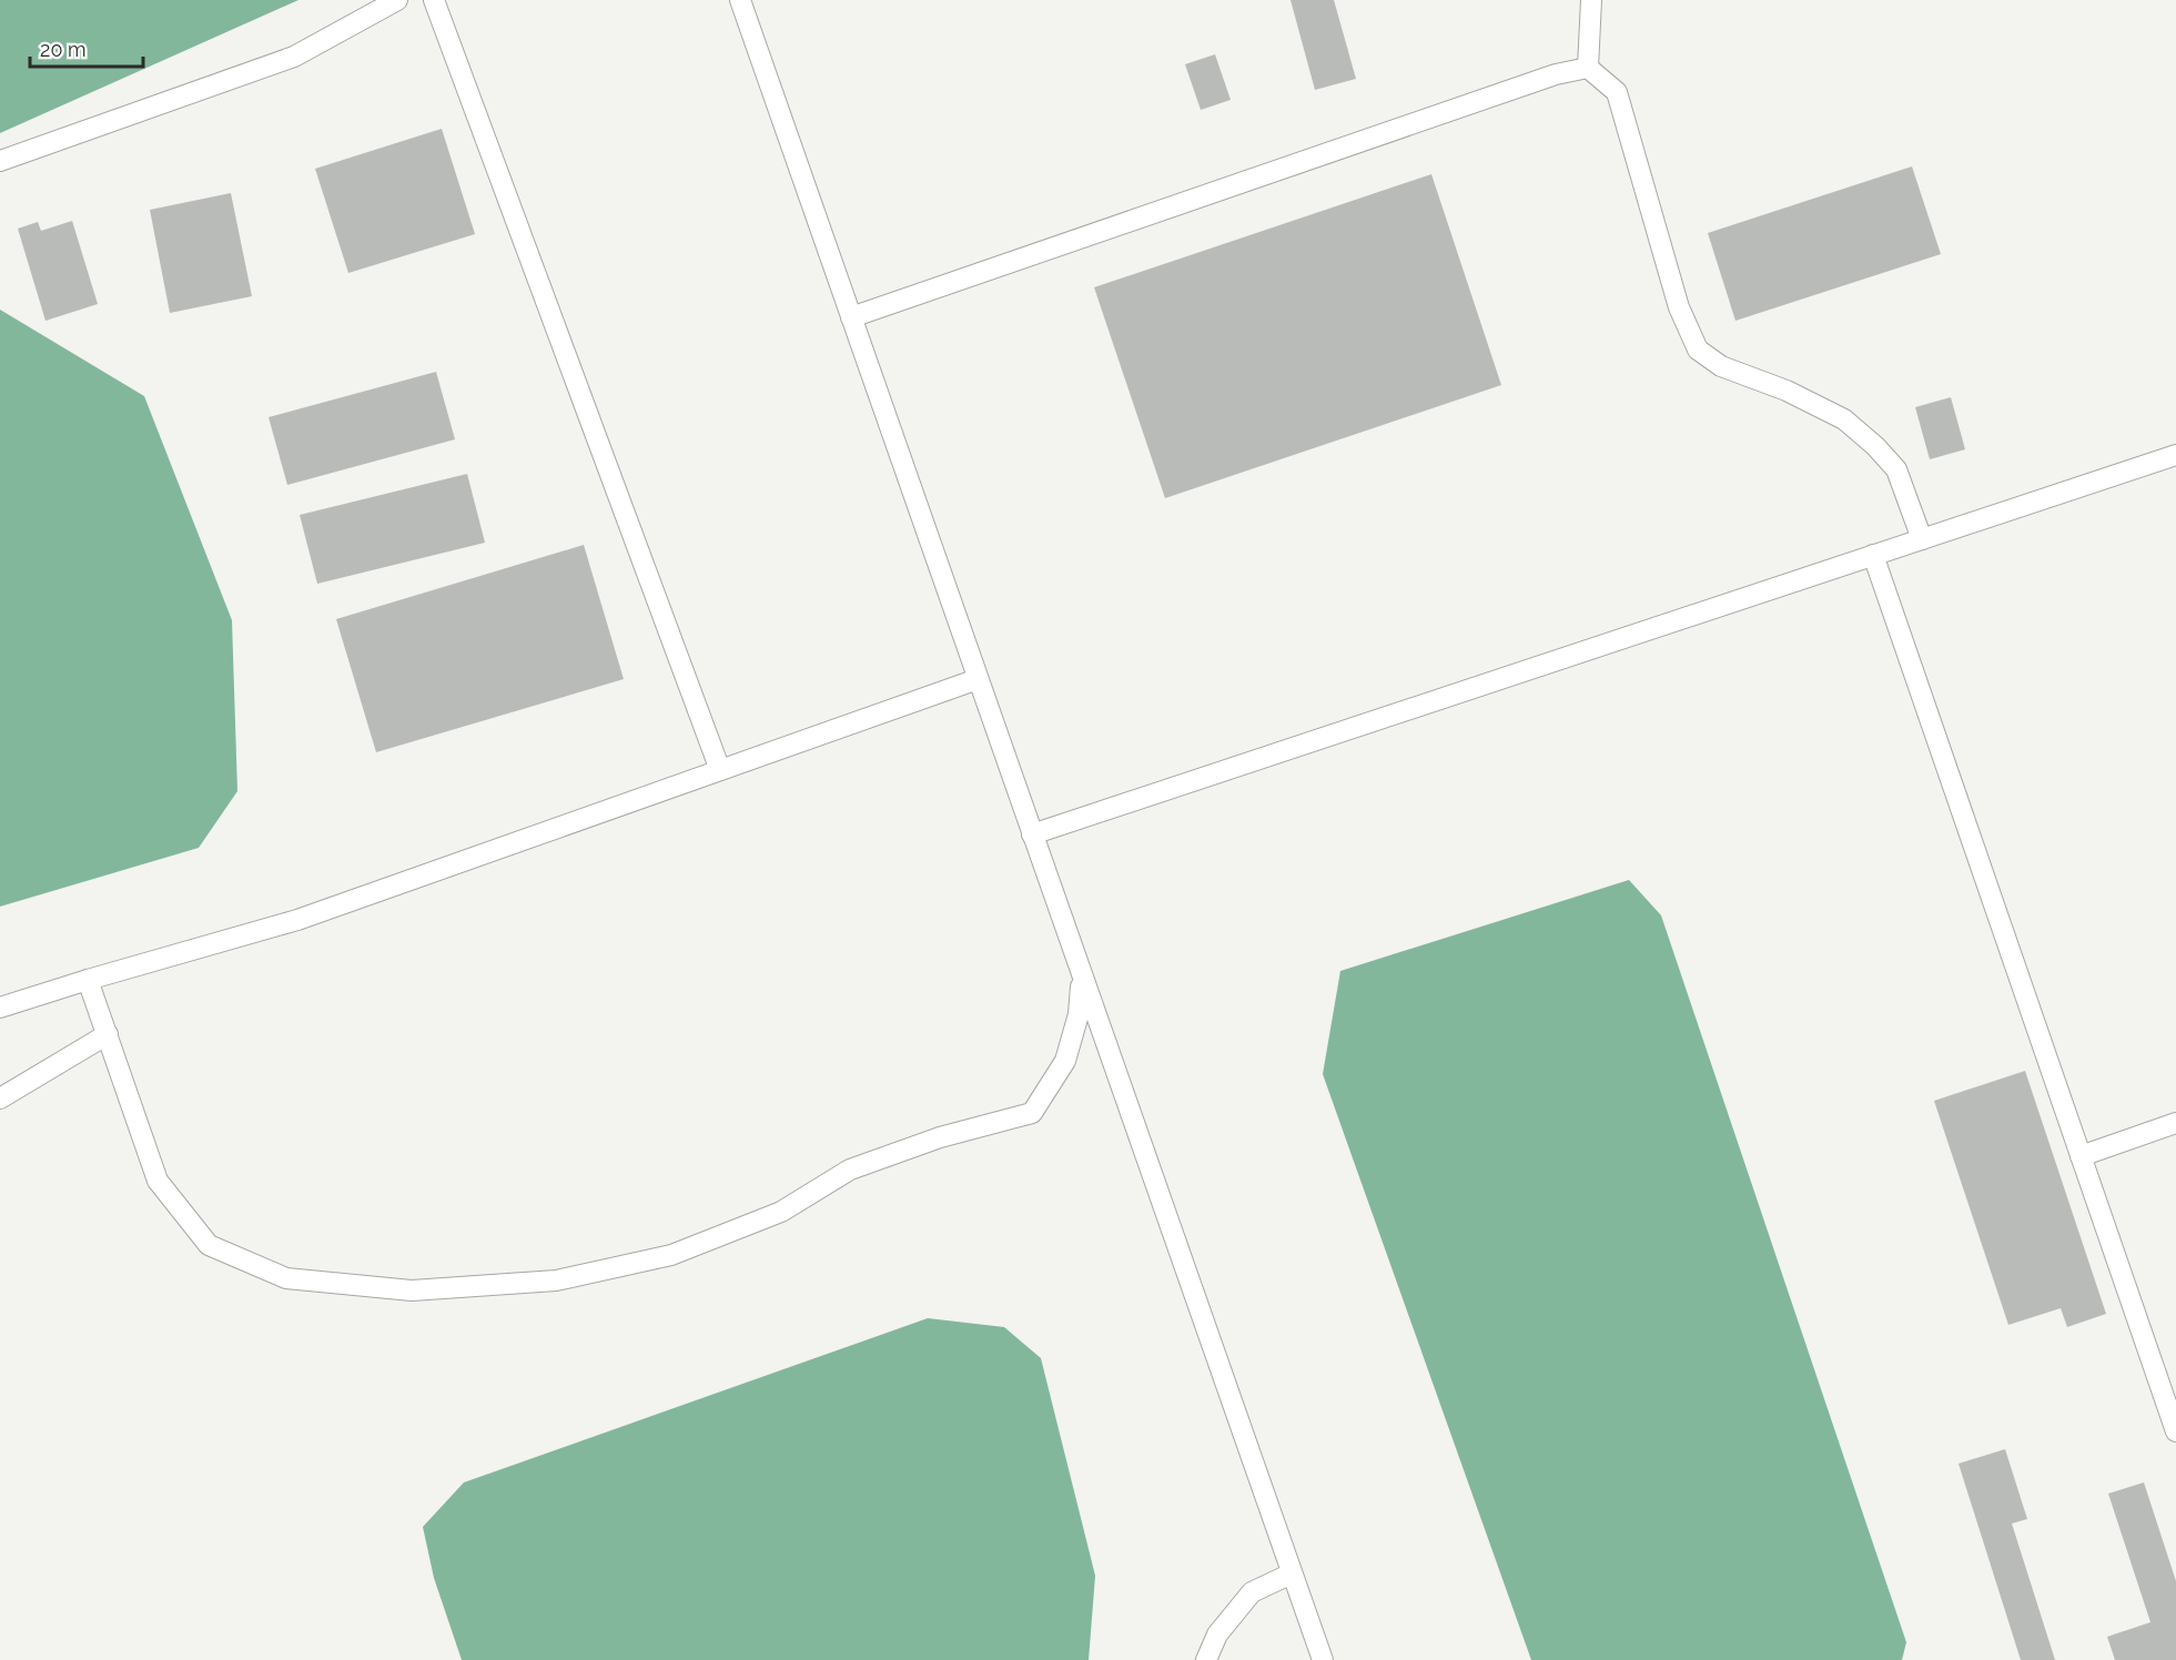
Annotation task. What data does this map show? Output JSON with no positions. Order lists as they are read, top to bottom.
{
  "scale_bar": "20 m"
}
